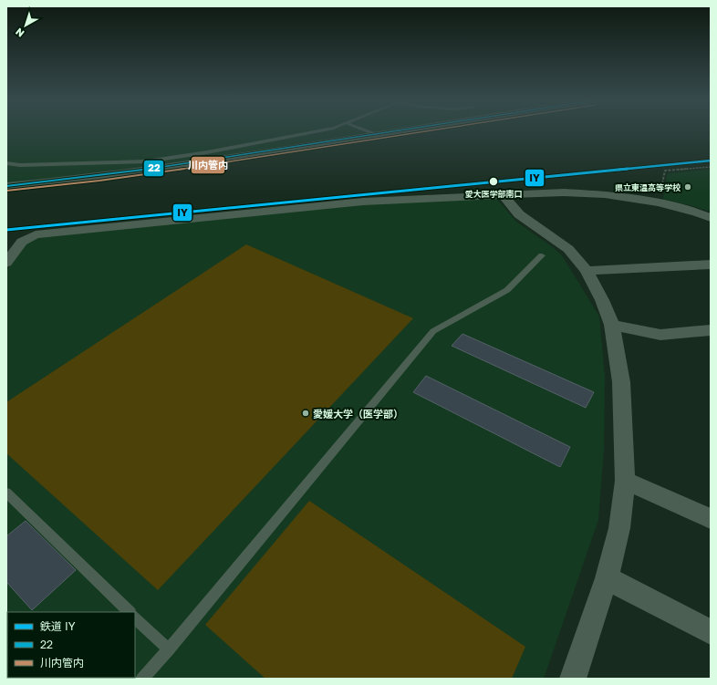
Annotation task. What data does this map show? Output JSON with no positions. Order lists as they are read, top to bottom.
{
  "places": ["愛大医学部南口", "県立東温高等学校", "愛媛大学（医学部）"],
  "lines": ["transit line 22", "transit line 川内管内", "rail line IY"],
  "legend": ["鉄道 IY", "22", "川内管内"],
  "north": "bottom left"
}
